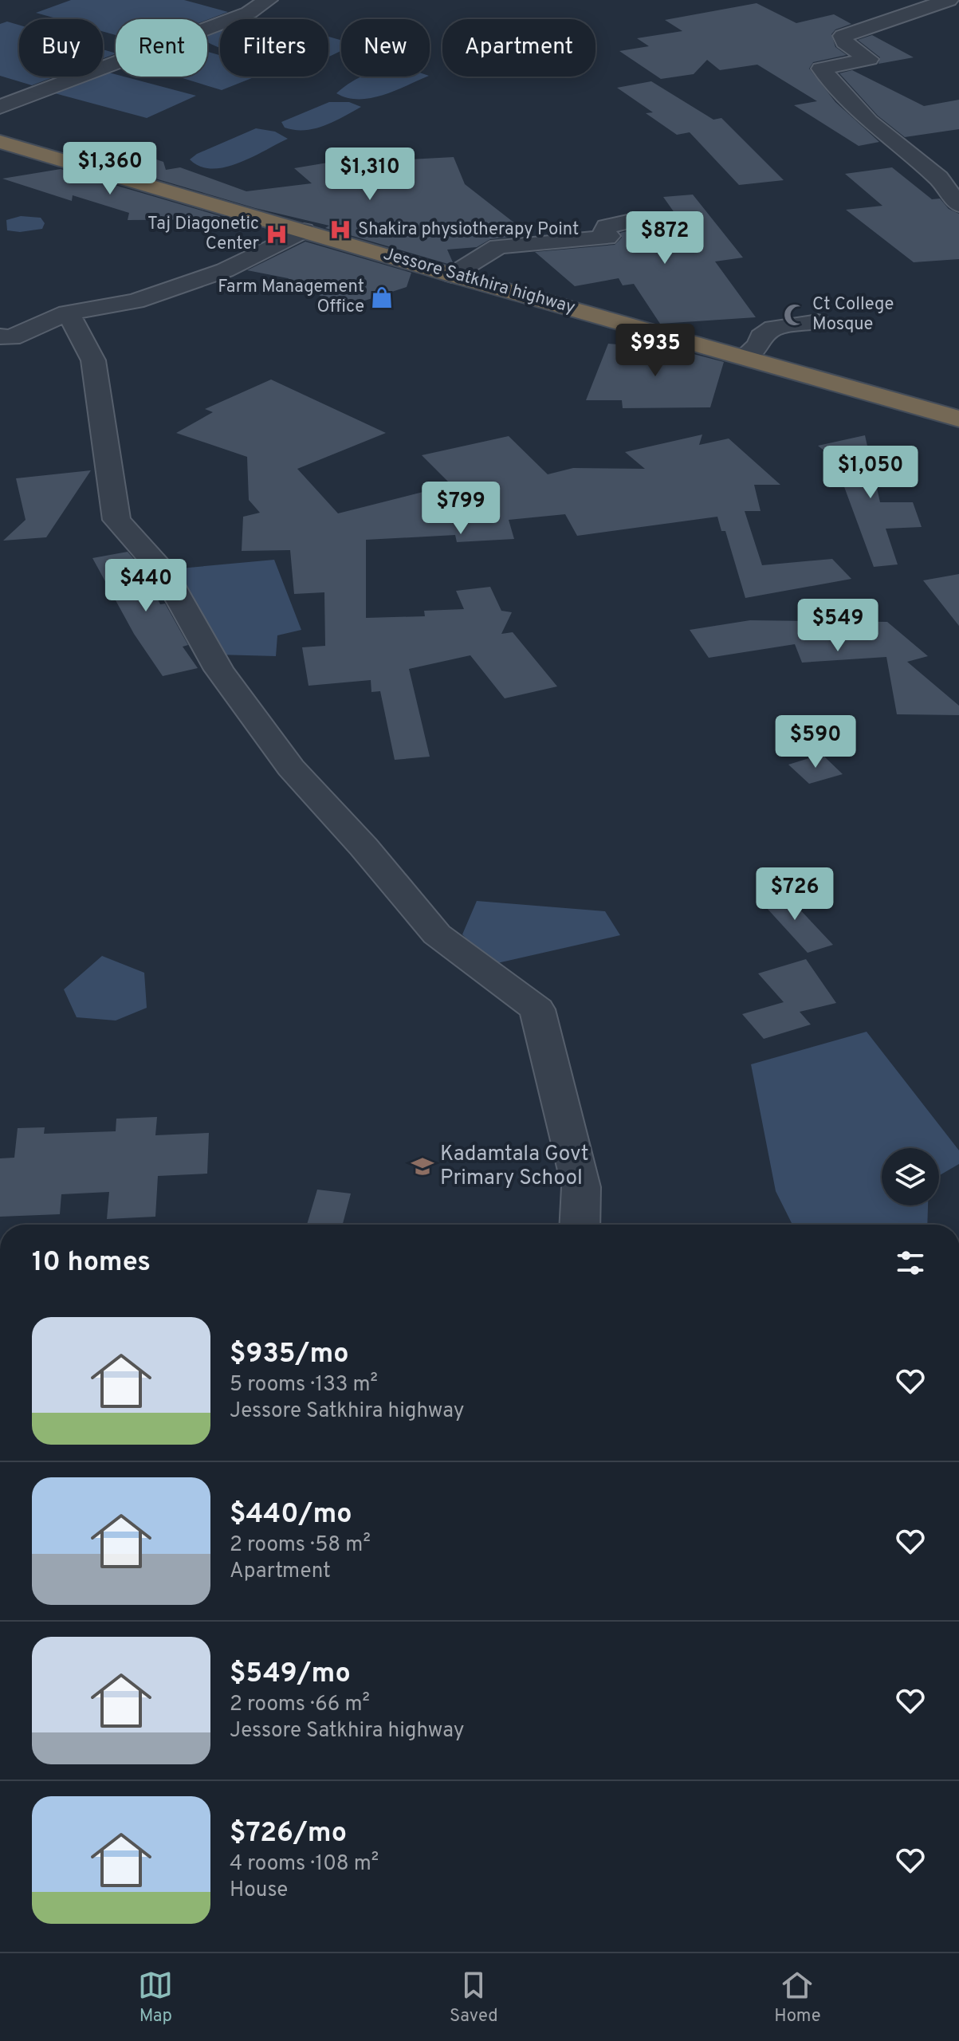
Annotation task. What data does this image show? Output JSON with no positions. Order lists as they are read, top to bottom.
{
  "streets": {
    "highway": ["Jessore Satkhira highway"]
  },
  "places": {
    "hospital": ["Shakira physiotherapy Point", "Taj Diagonetic Center"],
    "shop": ["Farm Management Office"],
    "mosque": ["Ct College Mosque"],
    "school or university": ["Kadamtala Govt Primary School"]
  },
  "page": {
    "chip": [
      "Buy",
      "Rent",
      "Filters",
      "New",
      "Apartment"
    ],
    "price": [
      "$1,360",
      "$1,310",
      "$872",
      "$935",
      "$1,050",
      "$799",
      "$440",
      "$549",
      "$590",
      "$726"
    ],
    "heading": "10 homes",
    "list": [
      {
        "name": "$935/mo",
        "note": "5 rooms · 133 m² · Jessore Satkhira highway"
      },
      {
        "name": "$440/mo",
        "note": "2 rooms · 58 m² · Apartment"
      },
      {
        "name": "$549/mo",
        "note": "2 rooms · 66 m² · Jessore Satkhira highway"
      },
      {
        "name": "$726/mo",
        "note": "4 rooms · 108 m² · House"
      }
    ],
    "tabs": ["Map", "Saved", "Home"]
  }
}
